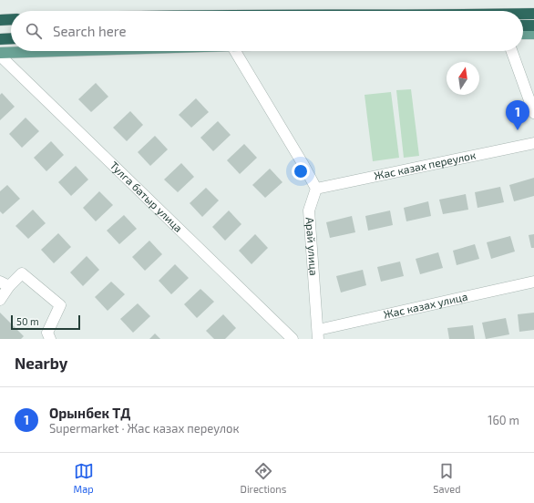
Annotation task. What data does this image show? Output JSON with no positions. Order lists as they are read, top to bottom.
{
  "streets": {
    "street": [
      "Жас казах переулок",
      "Тулга батыр улица",
      "Арай улица",
      "Жас казах улица"
    ]
  },
  "crossings": [
    ["Жас казах переулок", "Арай улица"],
    ["Арай улица", "Жас казах улица"]
  ],
  "scale_bar": "50 m",
  "north": "top",
  "page": {
    "search": "Search here",
    "pins": "1",
    "scale": "50 m",
    "heading": "Nearby",
    "list": [
      {
        "mark": "1",
        "name": "Орынбек ТД",
        "note": "Supermarket · Жас казах переулок",
        "value": "160 m"
      }
    ],
    "nav": ["Map", "Directions", "Saved"]
  }
}
